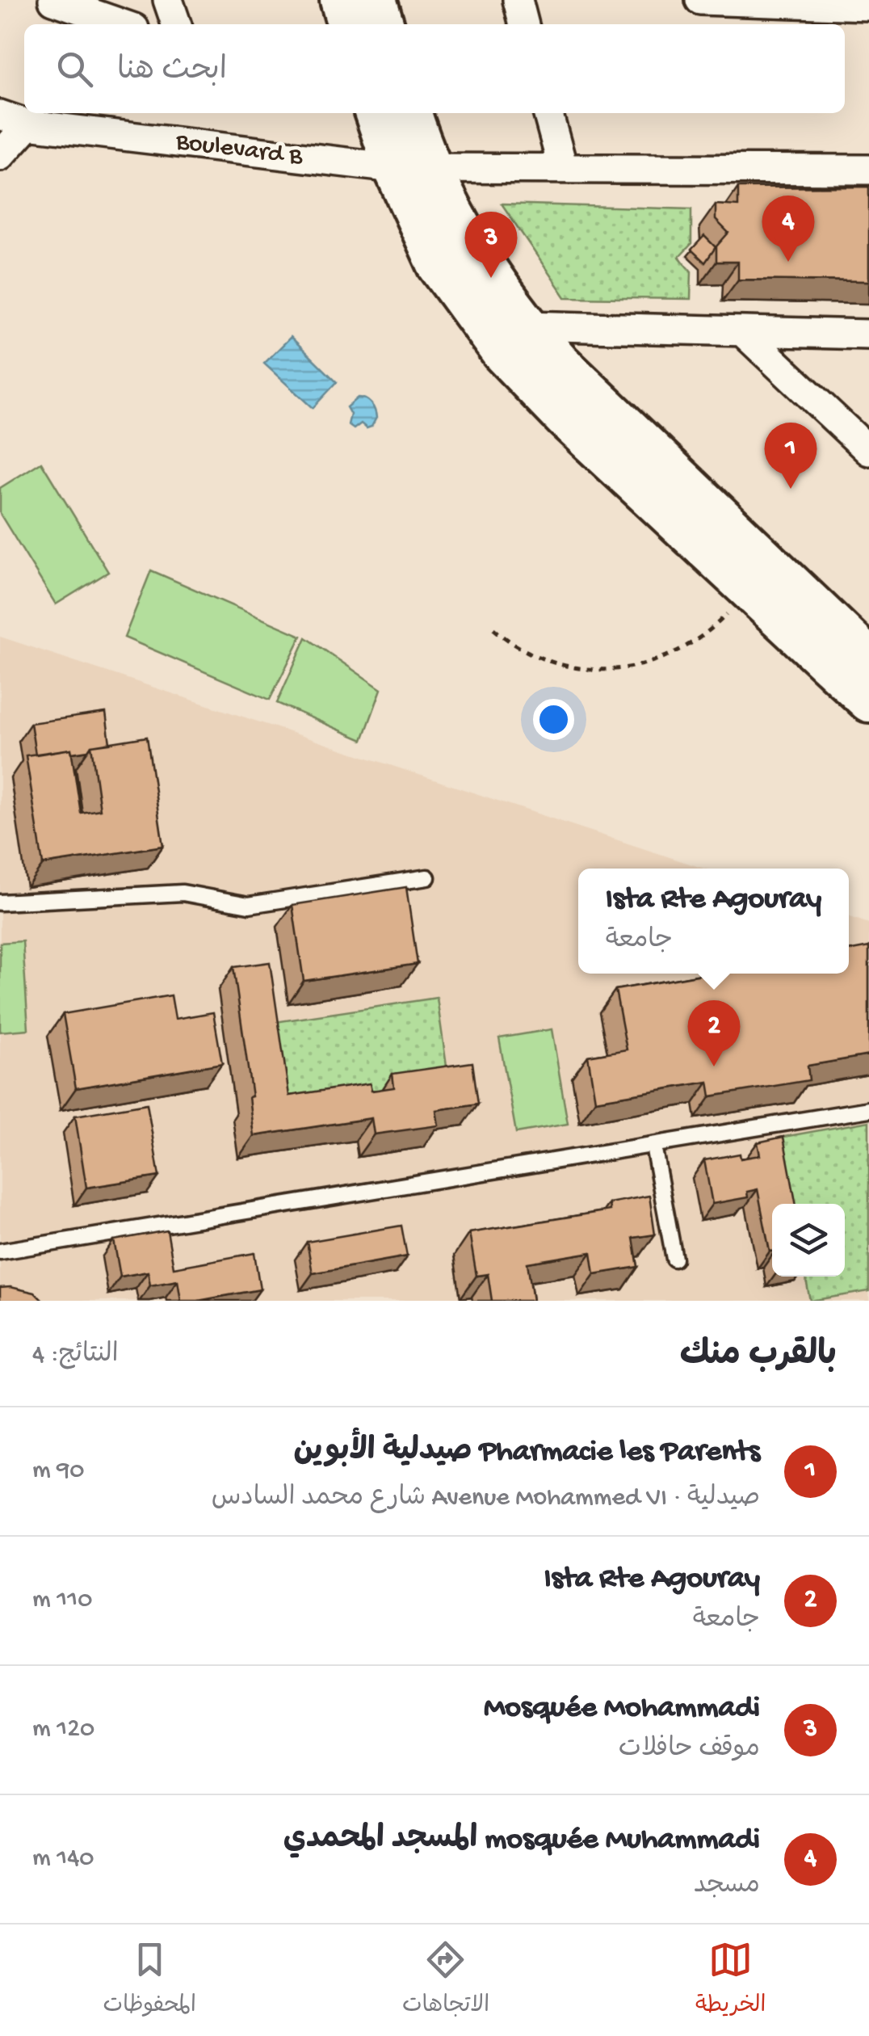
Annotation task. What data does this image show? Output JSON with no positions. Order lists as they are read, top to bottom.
{
  "streets": {
    "street": ["Boulevard B"]
  },
  "page": {
    "search": "ابحث هنا",
    "pins": [
      "4",
      "3",
      "1",
      "2"
    ],
    "popup": ["Ista Rte Agouray", "جامعة"],
    "heading": ["بالقرب منك", "النتائج: 4"],
    "list": [
      {
        "mark": "1",
        "name": "Pharmacie les Parents صيدلية الأبوين",
        "note": "صيدلية · Avenue Mohammed VI شارع محمد السادس",
        "value": "90 m"
      },
      {
        "mark": "2",
        "name": "Ista Rte Agouray",
        "note": "جامعة",
        "value": "110 m"
      },
      {
        "mark": "3",
        "name": "Mosquée Mohammadi",
        "note": "موقف حافلات",
        "value": "120 m"
      },
      {
        "mark": "4",
        "name": "mosquée Muhammadi المسجد المحمدي",
        "note": "مسجد",
        "value": "140 m"
      }
    ],
    "nav": ["الخريطة", "الاتجاهات", "المحفوظات"]
  }
}
